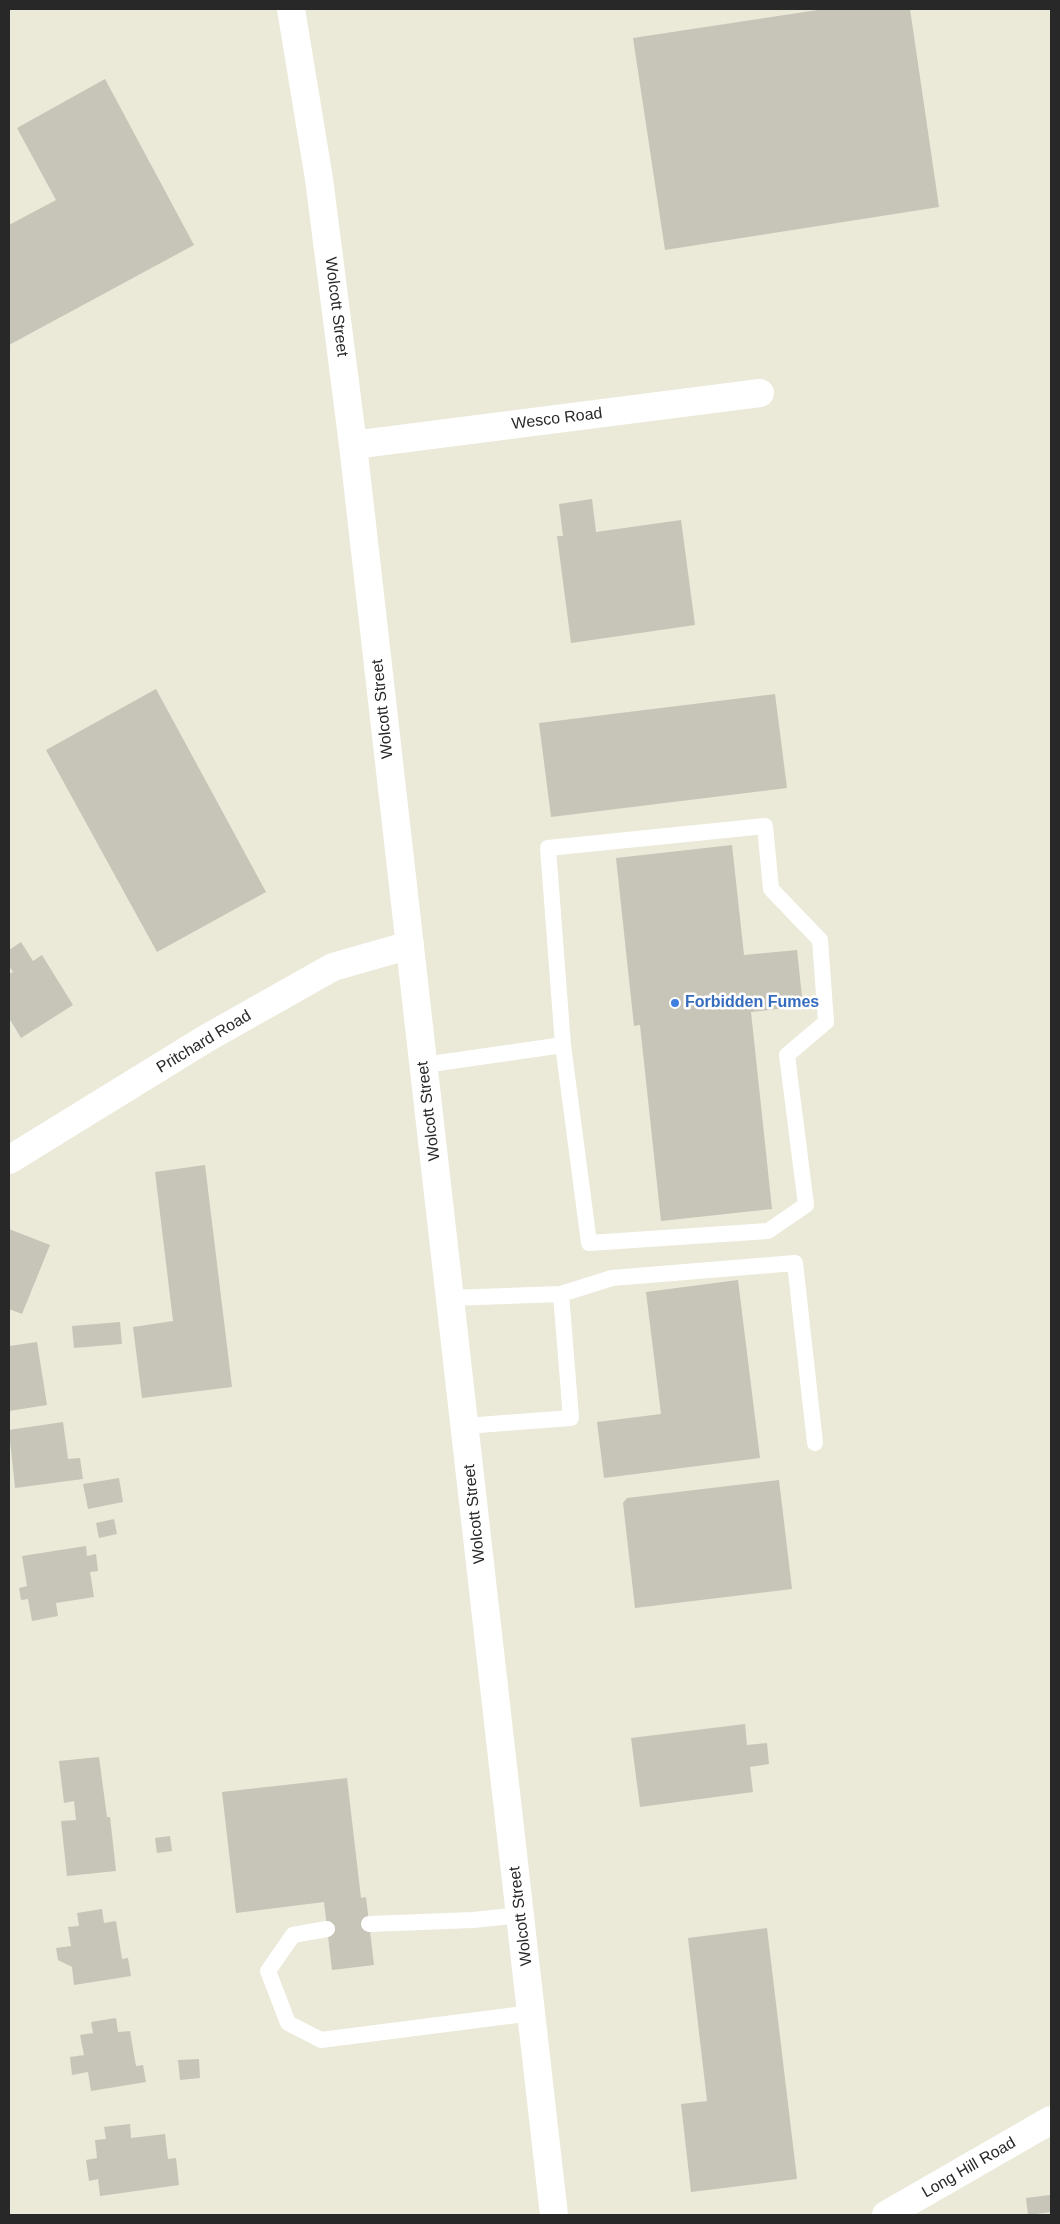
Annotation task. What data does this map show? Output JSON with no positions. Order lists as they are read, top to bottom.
{
  "streets": {
    "main road": [
      "Wolcott Street",
      "Wesco Road",
      "Pritchard Road",
      "Long Hill Road"
    ]
  },
  "crossings": [
    ["Wolcott Street", "Wesco Road"],
    ["Wolcott Street", "Pritchard Road"]
  ],
  "places": ["Forbidden Fumes"]
}
